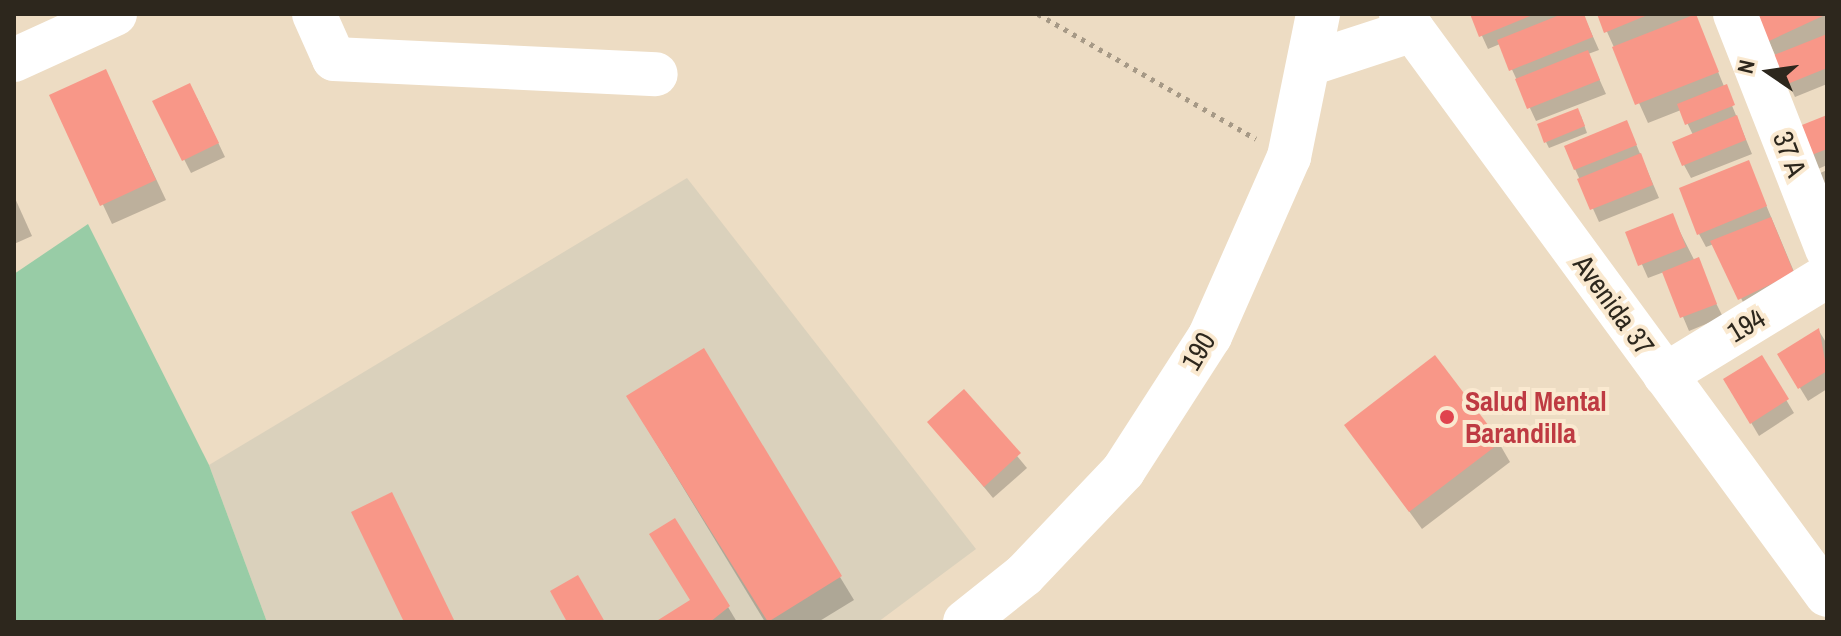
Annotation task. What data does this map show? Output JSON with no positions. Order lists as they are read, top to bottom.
{
  "streets": {
    "street": [
      "37 A",
      "Avenida 37",
      "194",
      "190"
    ]
  },
  "crossings": [
    ["Avenida 37", "194"]
  ],
  "places": ["Salud Mental Barandilla"],
  "north": "left"
}
